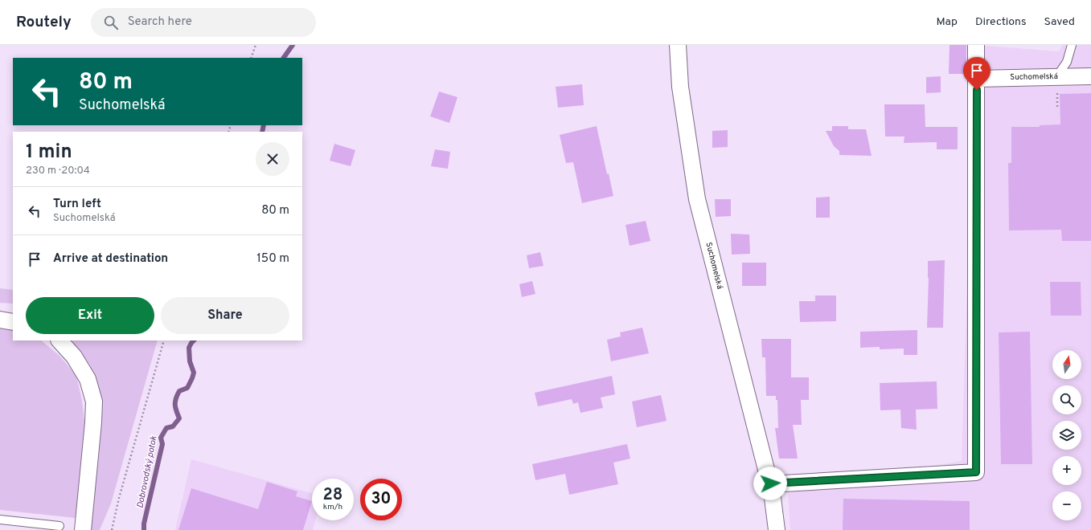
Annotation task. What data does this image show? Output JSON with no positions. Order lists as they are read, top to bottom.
{
  "streets": {
    "street": ["Suchomelská"]
  },
  "water": ["Dobrovodský potok"],
  "north": "top",
  "page": {
    "header": "Routely",
    "search": "Search here",
    "nav": ["Map", "Directions", "Saved"],
    "turn": ["80 m", "Suchomelská"],
    "heading": ["1 min", "230 m · 20:04"],
    "list": [
      {
        "name": "Turn left",
        "note": "Suchomelská",
        "value": "80 m"
      },
      {
        "name": "Arrive at destination",
        "value": "150 m"
      }
    ],
    "buttons": ["Exit", "Share"],
    "map_buttons": ["+", "−"],
    "speed": "28 km/h",
    "limit": "30"
  }
}
